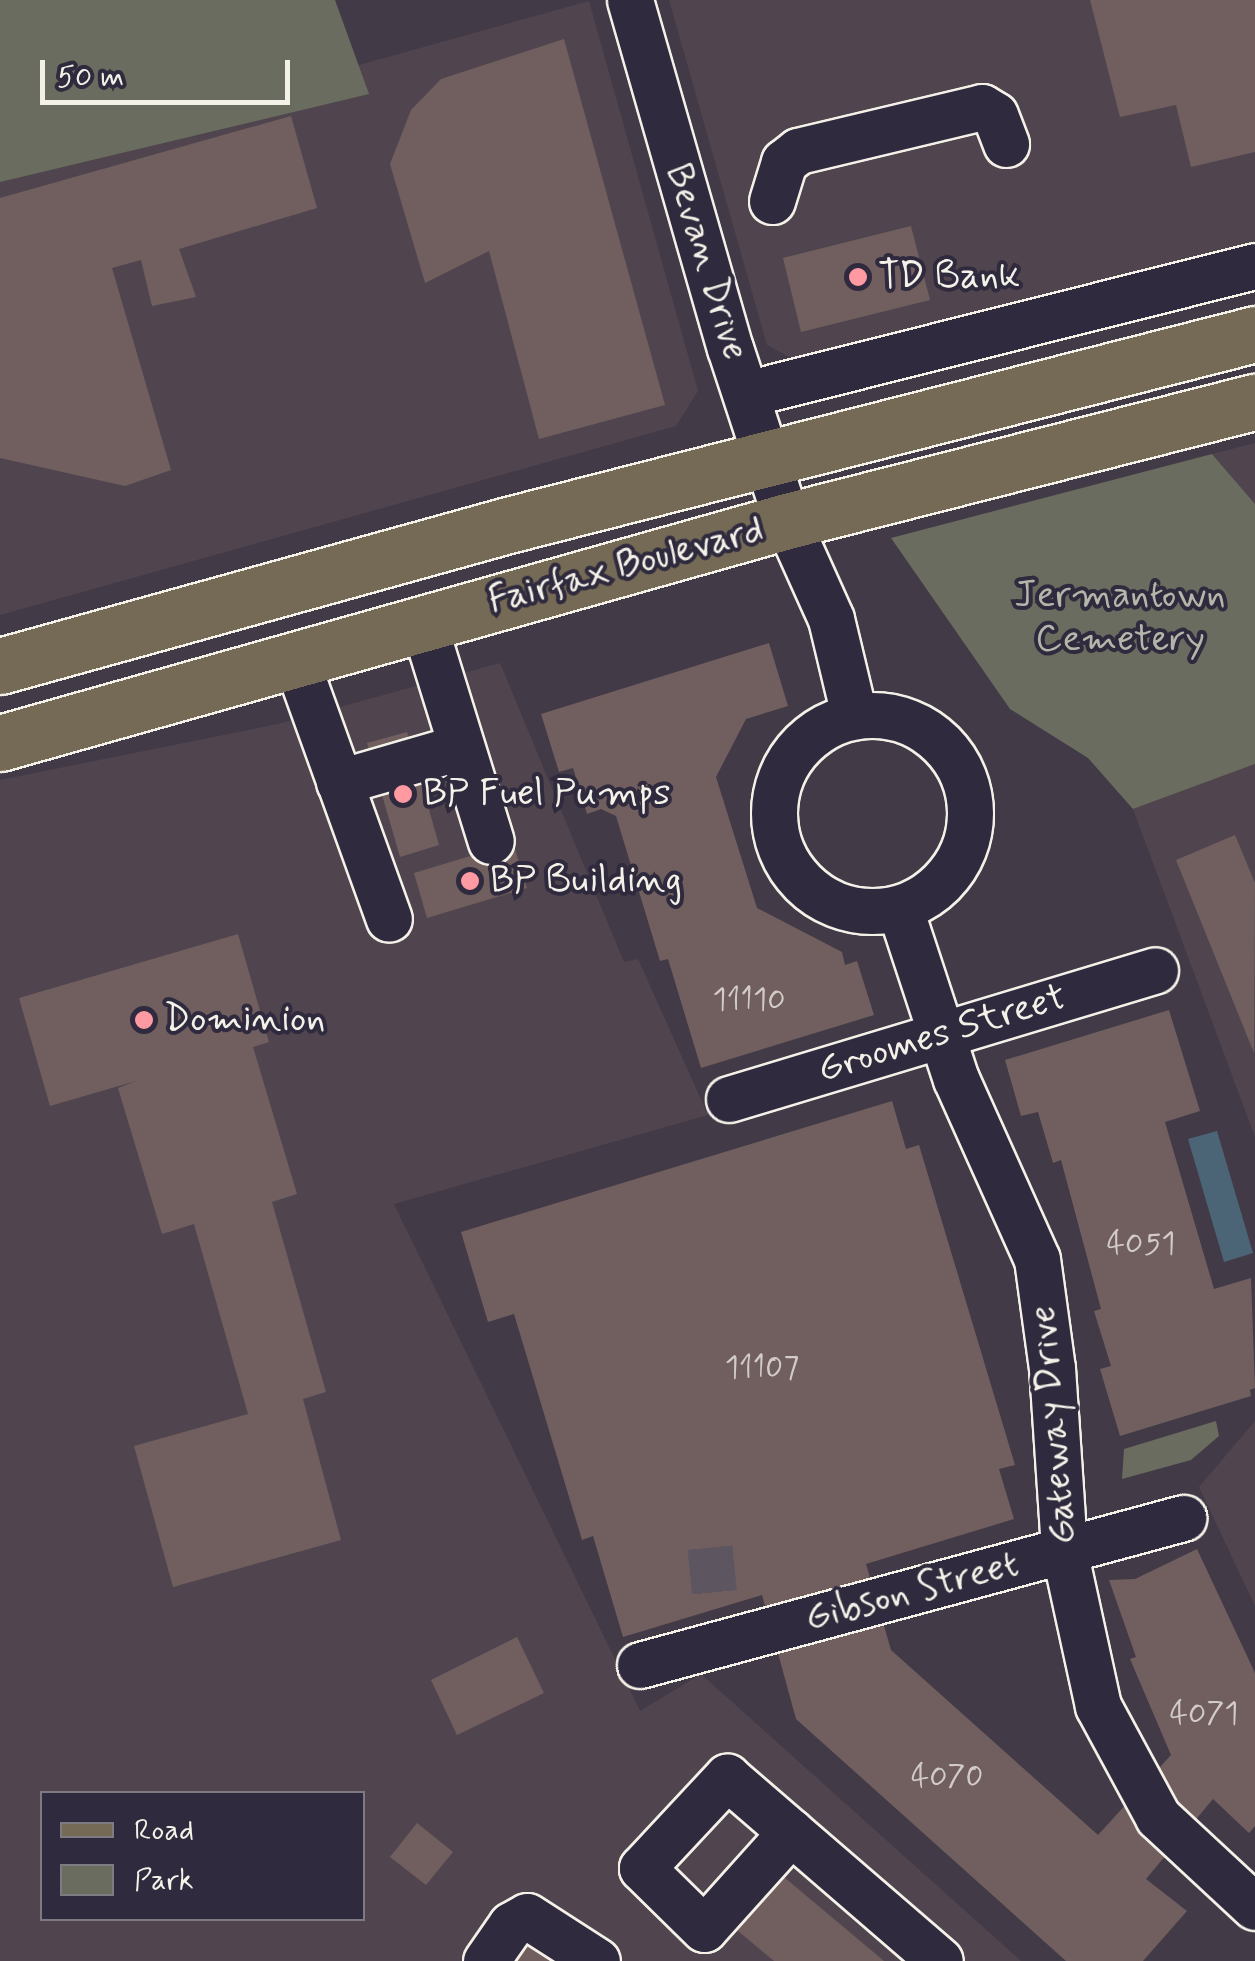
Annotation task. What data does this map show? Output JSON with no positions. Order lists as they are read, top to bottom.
{
  "streets": {
    "main road": ["Fairfax Boulevard"],
    "street": [
      "Bevan Drive",
      "Groomes Street",
      "Gateway Drive",
      "Gibson Street"
    ]
  },
  "crossings": [
    ["Bevan Drive", "Fairfax Boulevard"],
    ["Groomes Street", "Gateway Drive"],
    ["Gateway Drive", "Gibson Street"]
  ],
  "parks": ["Jermantown Cemetery"],
  "places": [
    "TD Bank",
    "BP Fuel Pumps",
    "BP Building",
    "Dominion"
  ],
  "house_numbers": [
    "11110",
    "4051",
    "11107",
    "4071",
    "4070"
  ],
  "legend": ["Road", "Park"],
  "scale_bar": "50 m"
}
